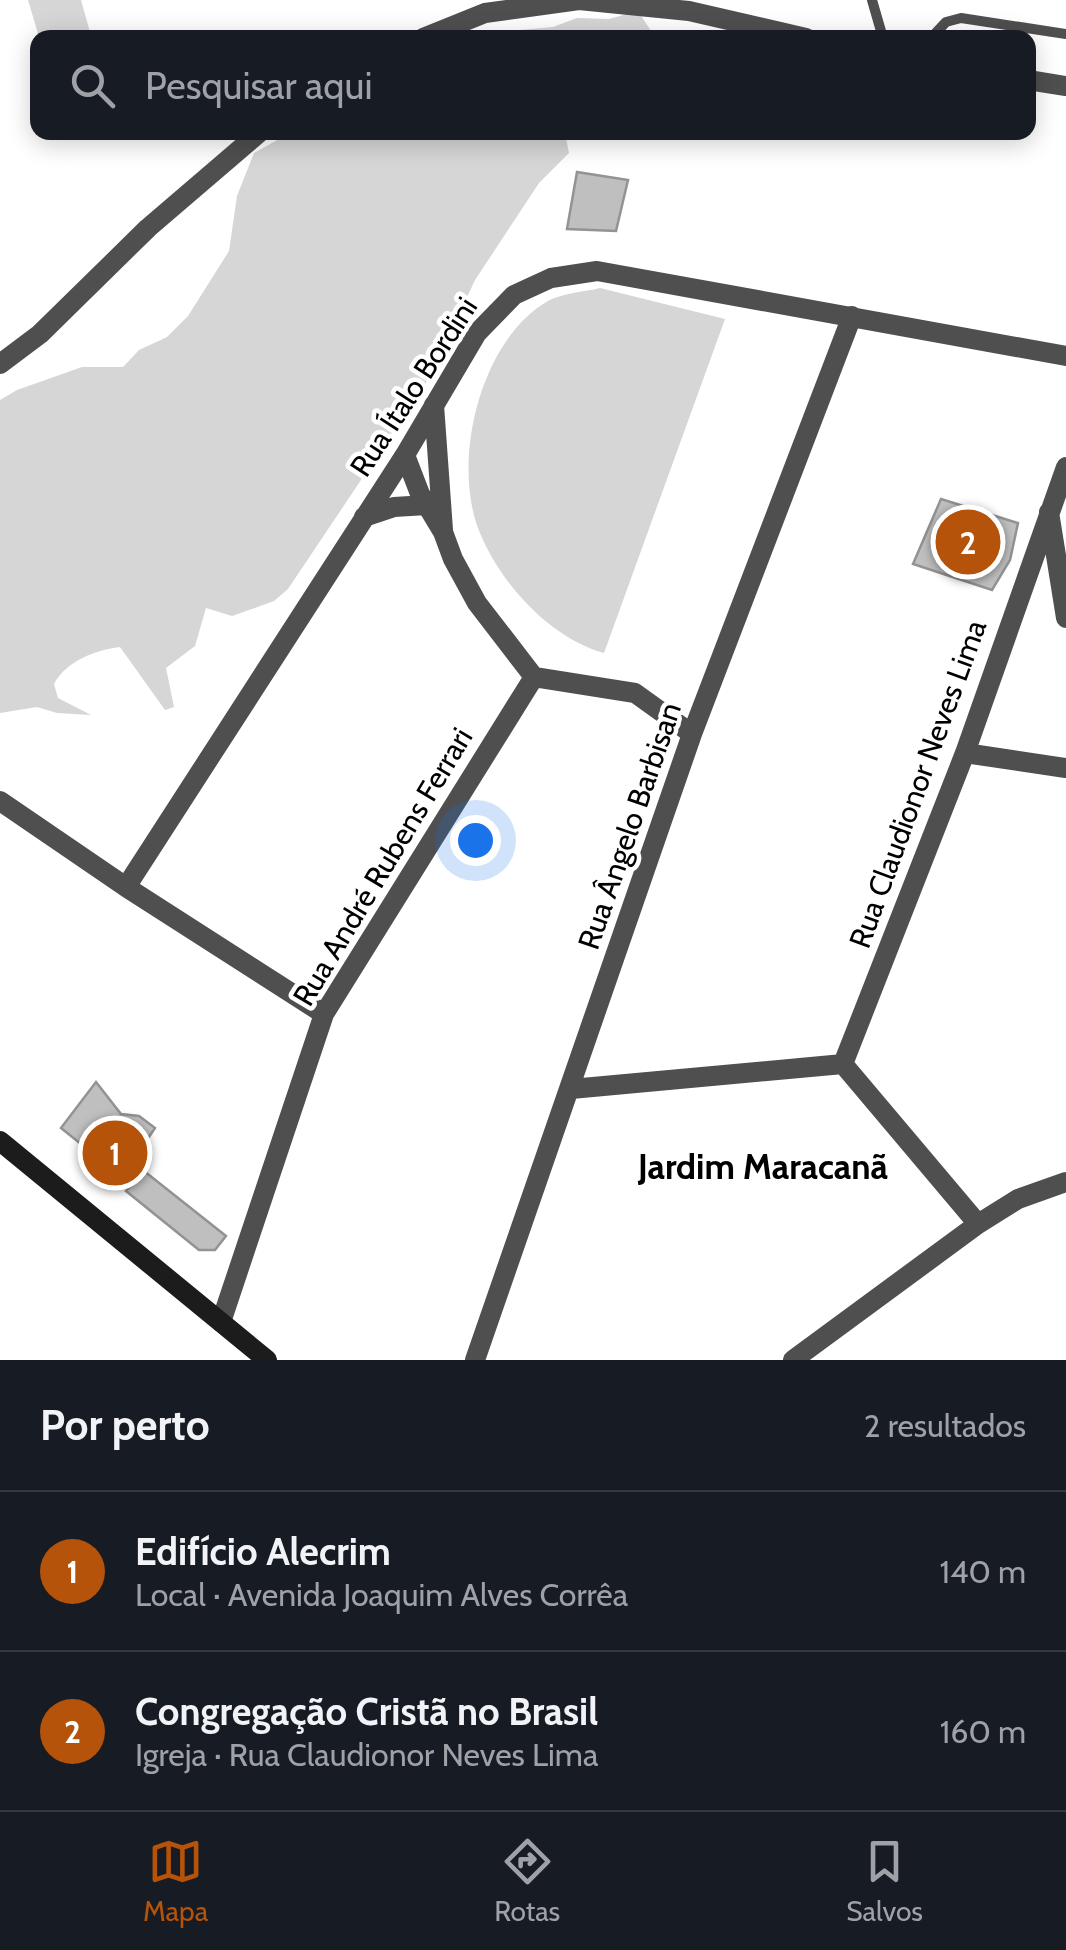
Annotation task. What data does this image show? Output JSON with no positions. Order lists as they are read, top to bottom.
{
  "streets": {
    "street": [
      "Rua Ítalo Bordini",
      "Rua Claudionor Neves Lima",
      "Rua Ângelo Barbisan",
      "Rua André Rubens Ferrari"
    ]
  },
  "crossings": [
    ["Rua Ítalo Bordini", "Rua Ângelo Barbisan"]
  ],
  "districts": ["Jardim Maracanã"],
  "page": {
    "search": "Pesquisar aqui",
    "pins": ["2", "1"],
    "heading": ["Por perto", "2 resultados"],
    "list": [
      {
        "mark": "1",
        "name": "Edifício Alecrim",
        "note": "Local · Avenida Joaquim Alves Corrêa",
        "value": "140 m"
      },
      {
        "mark": "2",
        "name": "Congregação Cristã no Brasil",
        "note": "Igreja · Rua Claudionor Neves Lima",
        "value": "160 m"
      }
    ],
    "nav": ["Mapa", "Rotas", "Salvos"]
  }
}
